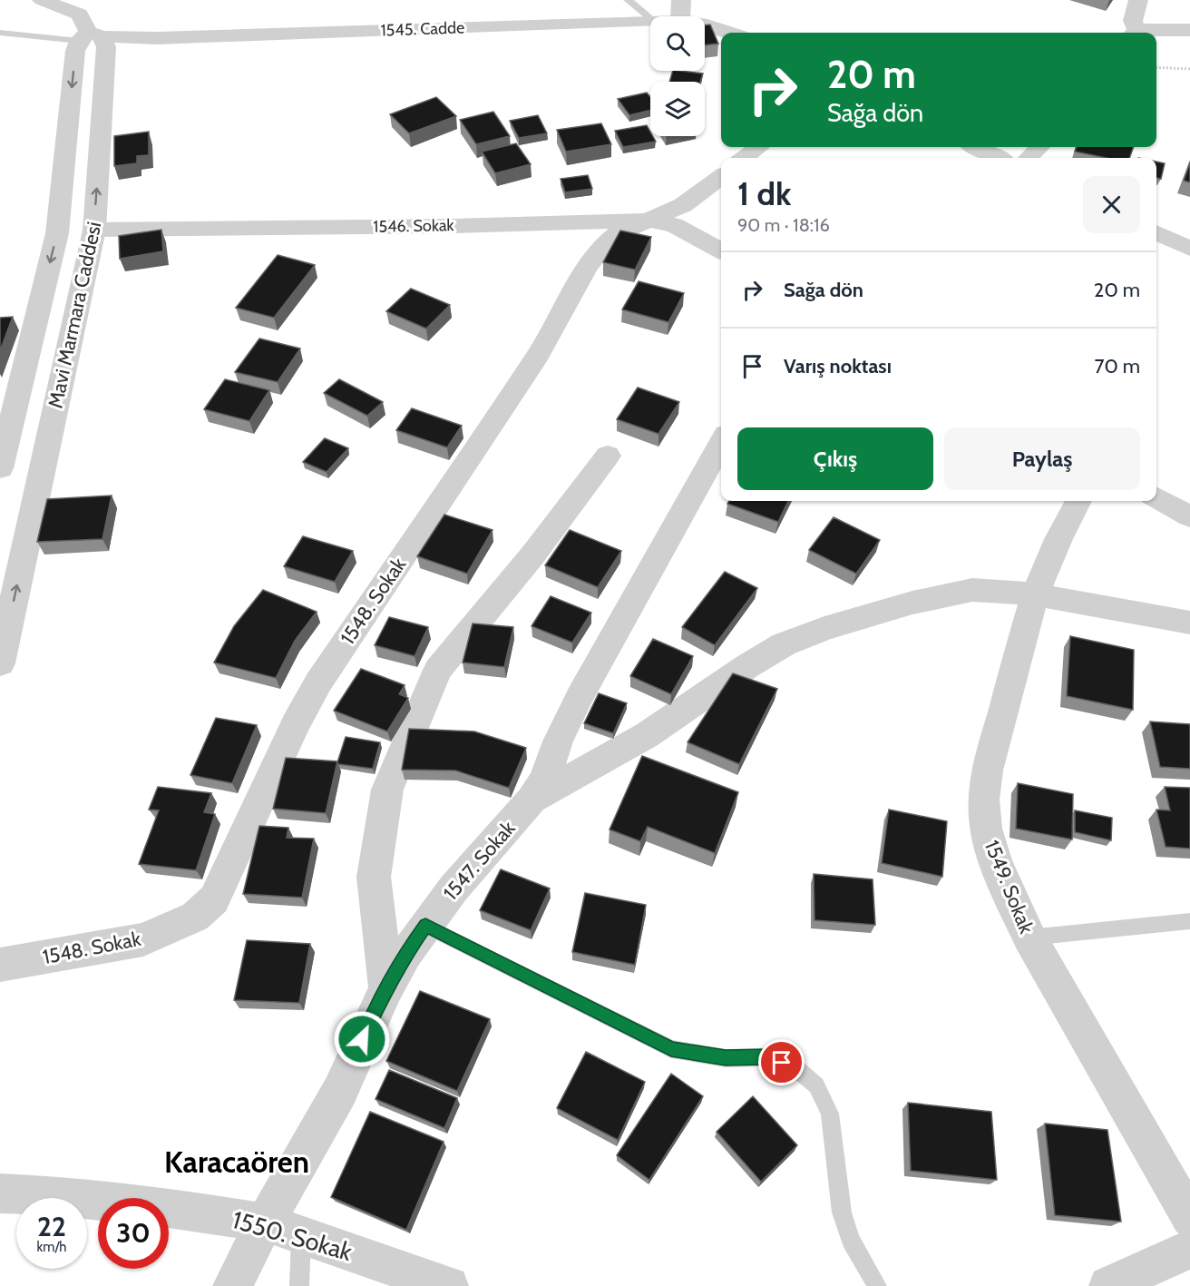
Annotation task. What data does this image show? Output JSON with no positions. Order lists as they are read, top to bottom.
{
  "streets": {
    "street": [
      "1545. Cadde",
      "1546. Sokak",
      "Mavi Marmara Caddesi",
      "1548. Sokak",
      "1547. Sokak",
      "1549. Sokak",
      "1550. Sokak"
    ]
  },
  "crossings": [
    ["1545. Cadde", "Mavi Marmara Caddesi"],
    ["1546. Sokak", "Mavi Marmara Caddesi"],
    ["1546. Sokak", "1548. Sokak"],
    ["1547. Sokak", "1550. Sokak"]
  ],
  "districts": ["Karacaören"],
  "page": {
    "turn": ["20 m", "Sağa dön"],
    "heading": ["1 dk", "90 m · 18:16"],
    "list": [
      {
        "name": "Sağa dön",
        "value": "20 m"
      },
      {
        "name": "Varış noktası",
        "value": "70 m"
      }
    ],
    "buttons": ["Çıkış", "Paylaş"],
    "speed": "22 km/h",
    "limit": "30"
  }
}
